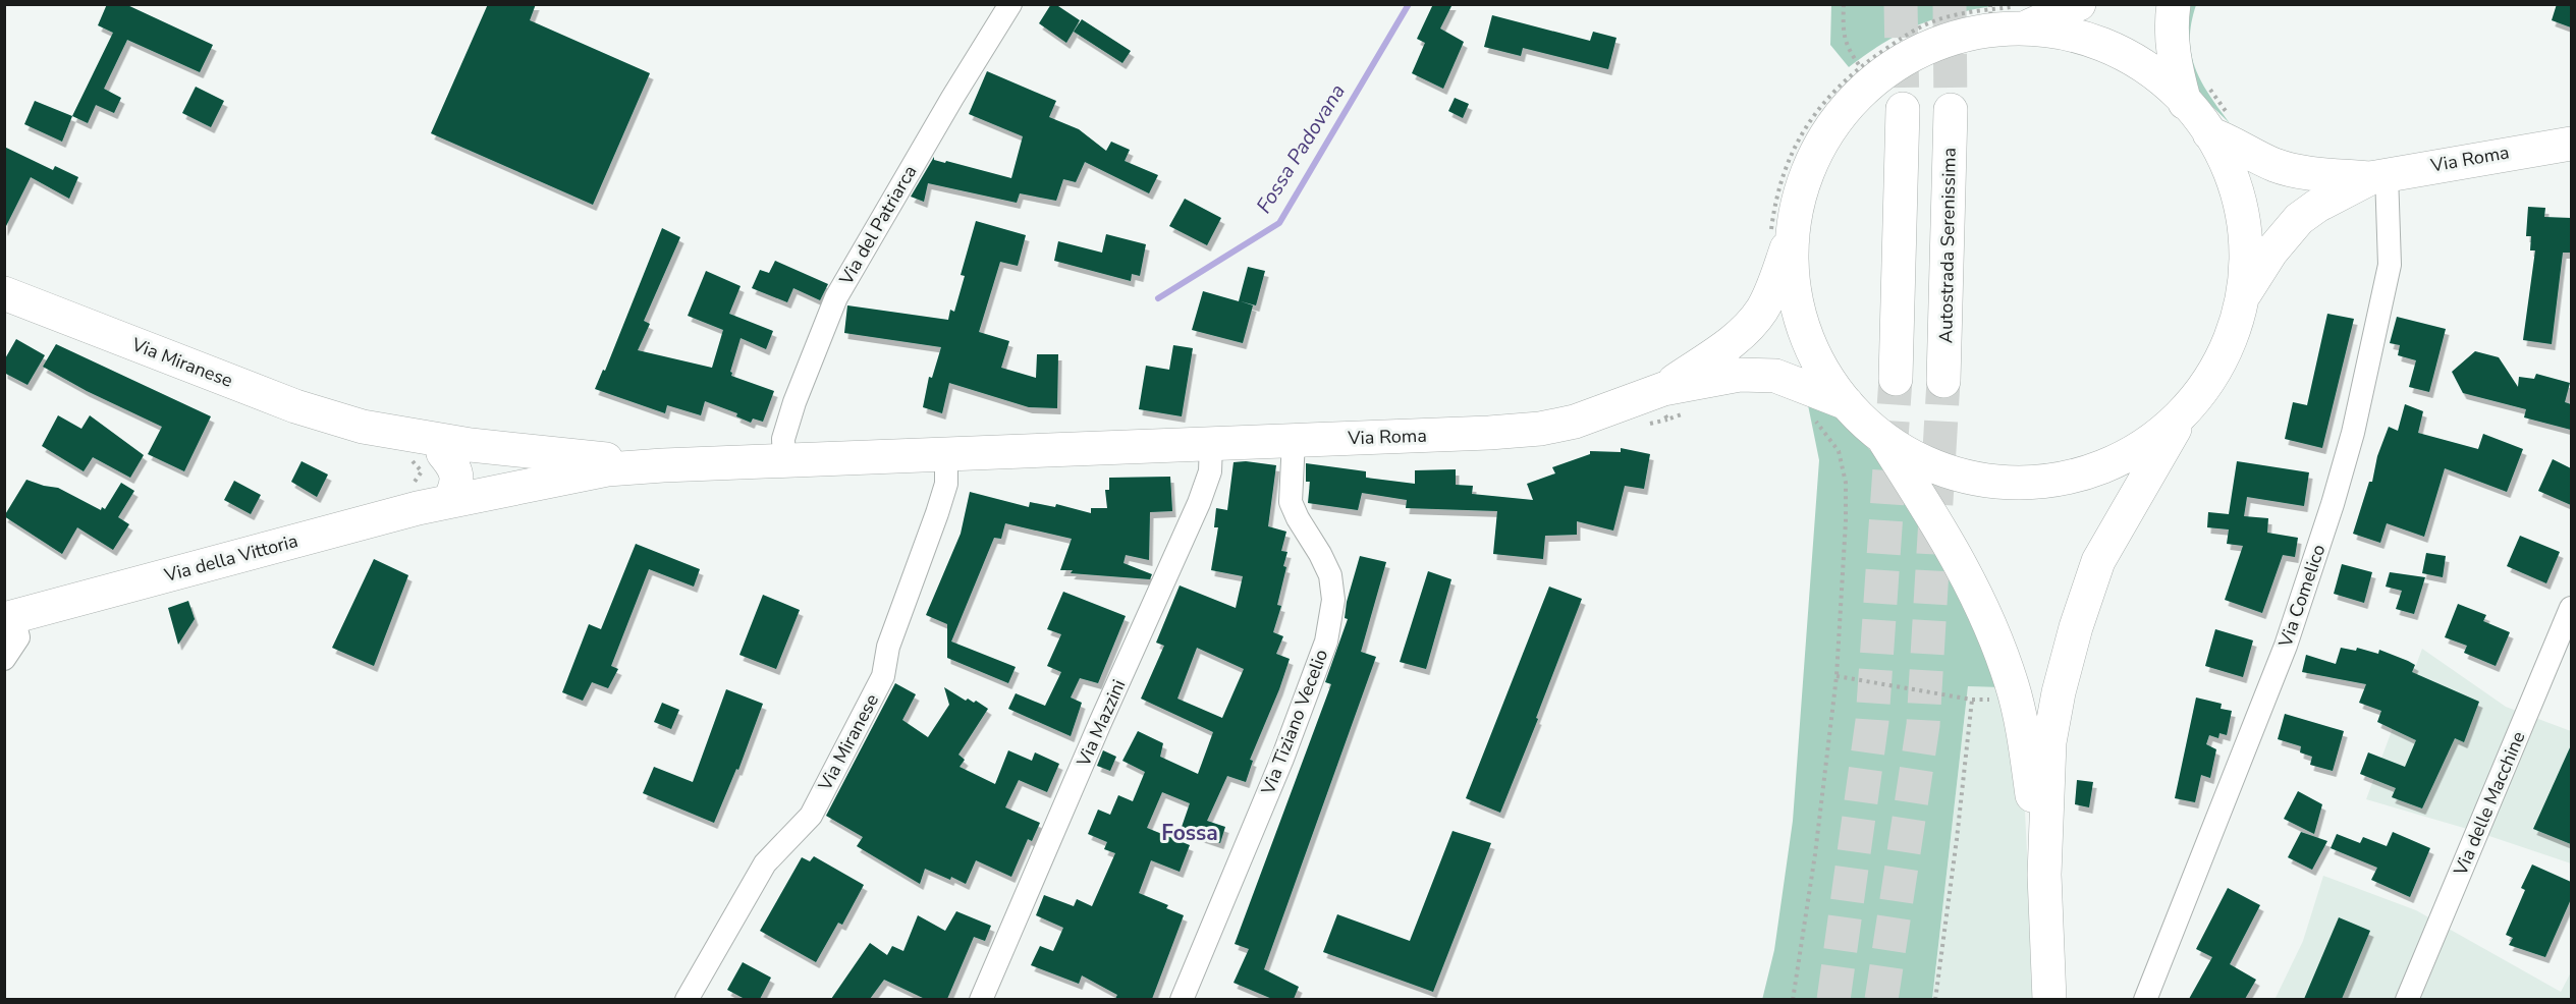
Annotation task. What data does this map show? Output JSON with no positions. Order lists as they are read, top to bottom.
{
  "streets": {
    "main road": [
      "Via Roma",
      "Autostrada Serenissima",
      "Via Miranese",
      "Via della Vittoria"
    ],
    "street": [
      "Via del Patriarca",
      "Via Comelico",
      "Via Tiziano Vecelio",
      "Via Mazzini",
      "Via delle Macchine"
    ]
  },
  "crossings": [
    ["Via Roma", "Via Miranese"],
    ["Via Roma", "Via Comelico"],
    ["Via Roma", "Via Tiziano Vecelio"],
    ["Via Roma", "Via Mazzini"],
    ["Via del Patriarca", "Via Miranese"],
    ["Via Miranese", "Via della Vittoria"]
  ],
  "districts": ["Fossa"],
  "water": ["Fossa Padovana"]
}
